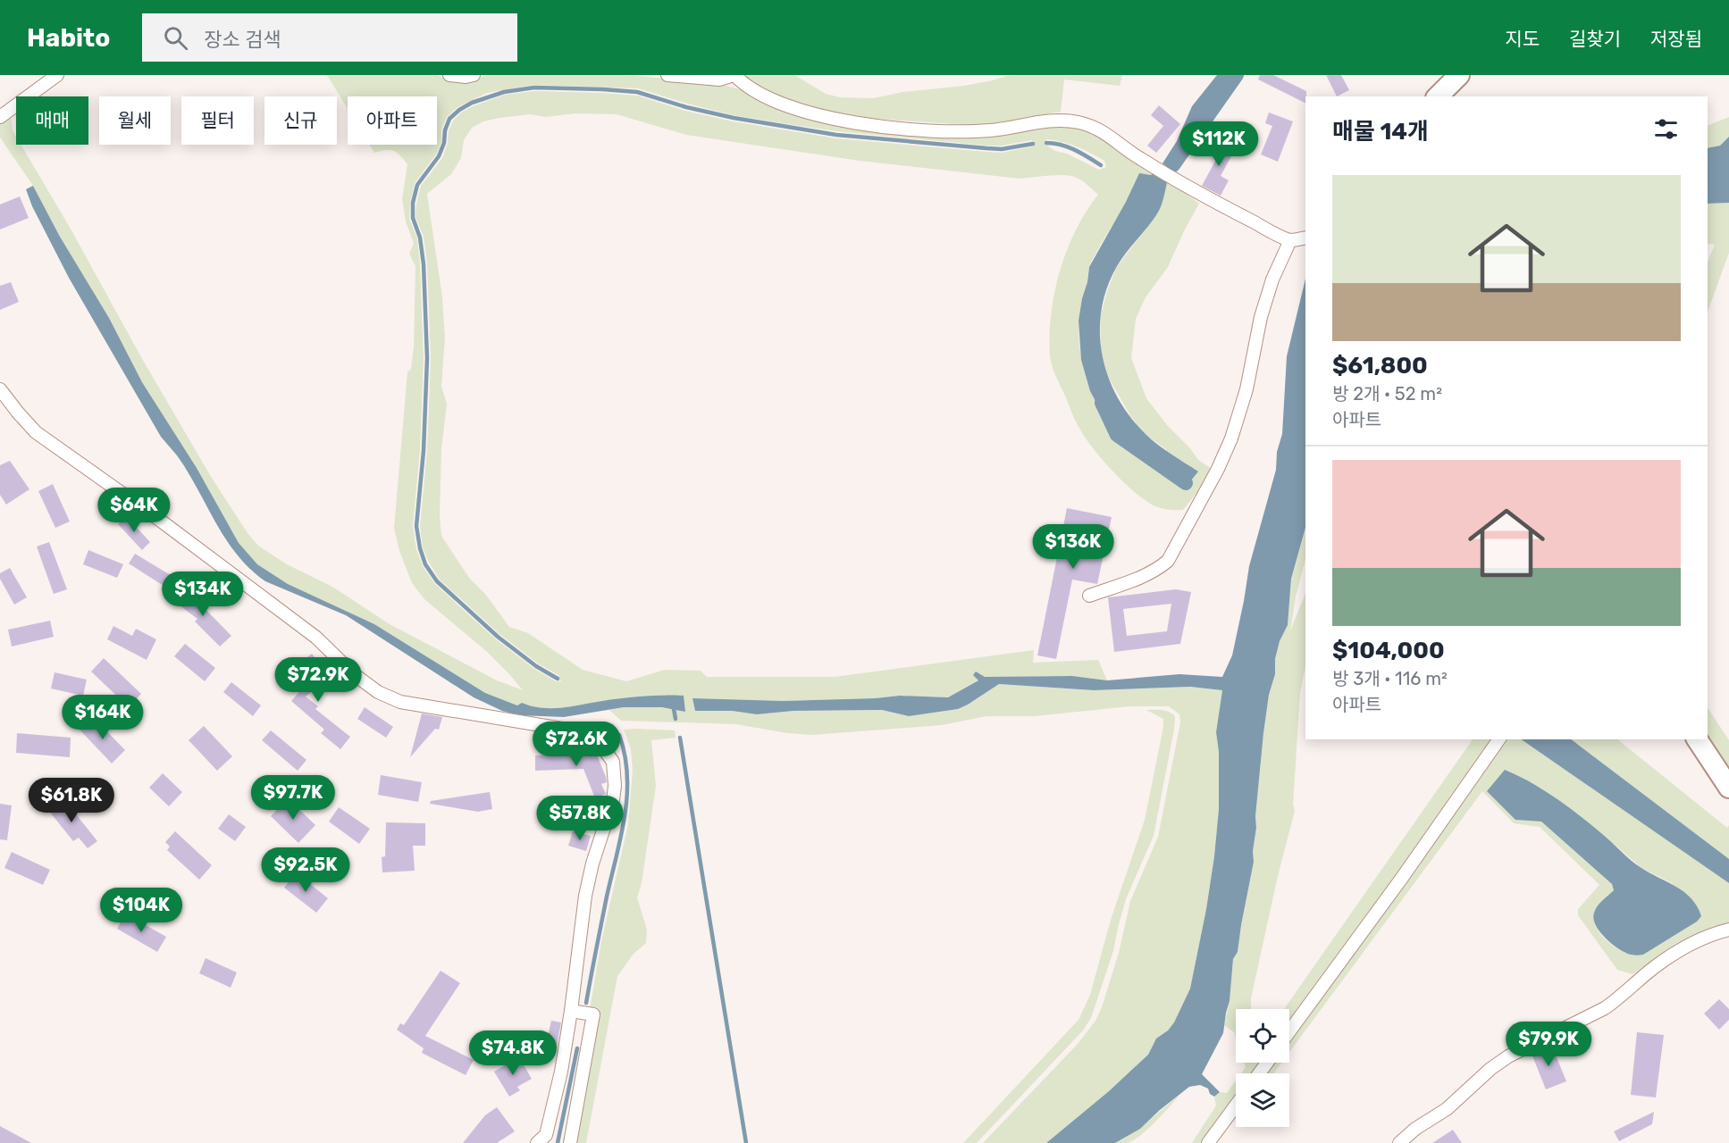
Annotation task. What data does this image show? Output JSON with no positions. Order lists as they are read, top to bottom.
{
  "page": {
    "header": "Habito",
    "search": "장소 검색",
    "nav": ["지도", "길찾기", "저장됨"],
    "chip": [
      "매매",
      "월세",
      "필터",
      "신규",
      "아파트"
    ],
    "heading": "매물 14개",
    "price": [
      "$112K",
      "$64K",
      "$136K",
      "$134K",
      "$72.9K",
      "$164K",
      "$72.6K",
      "$97.7K",
      "$61.8K",
      "$57.8K",
      "$92.5K",
      "$104K",
      "$79.9K",
      "$74.8K"
    ],
    "list": [
      {
        "name": "$61,800",
        "note": "방 2개 · 52 m² · 아파트"
      },
      {
        "name": "$104,000",
        "note": "방 3개 · 116 m² · 아파트"
      }
    ]
  }
}
